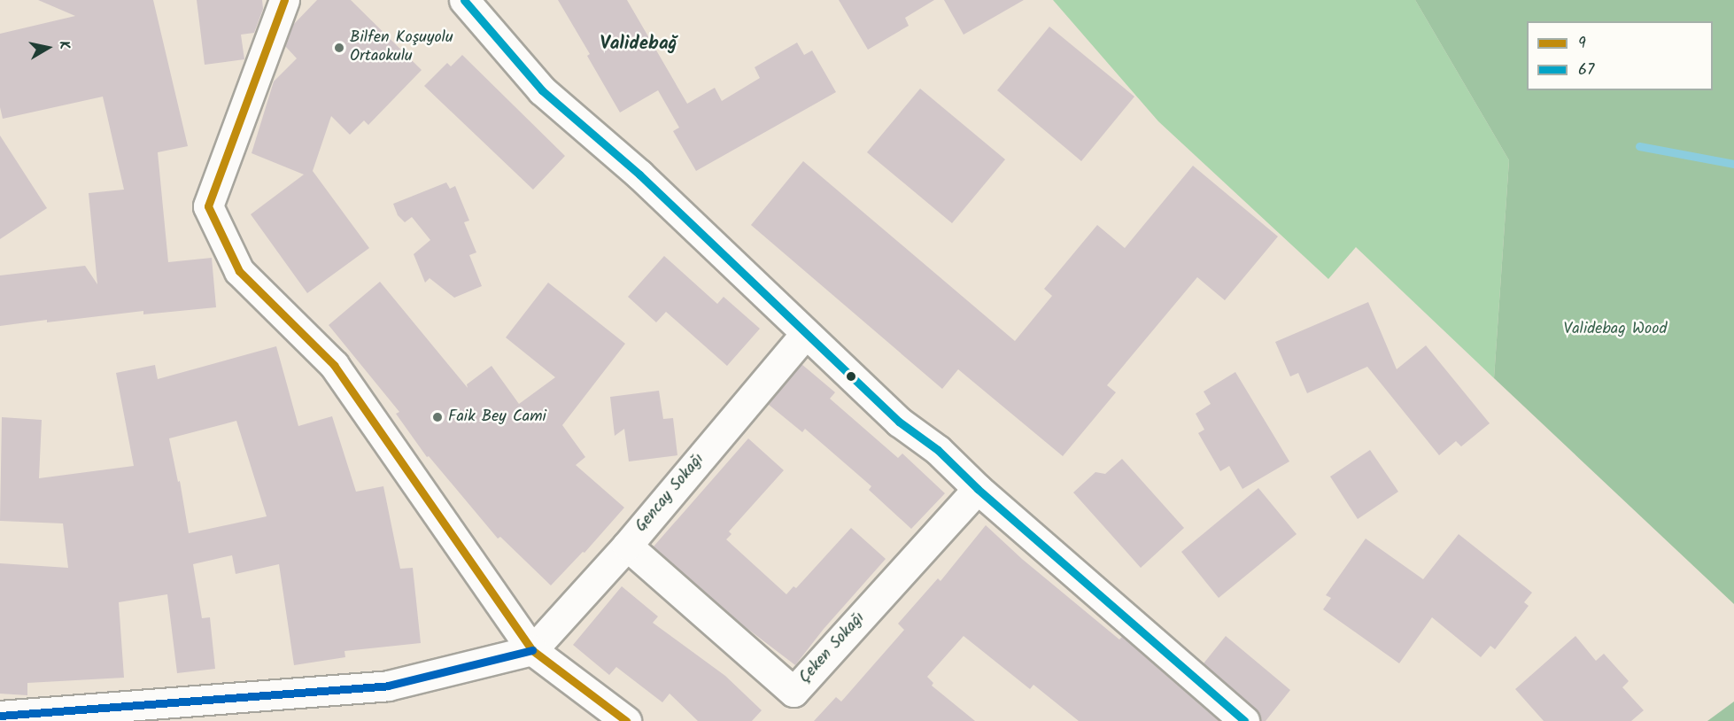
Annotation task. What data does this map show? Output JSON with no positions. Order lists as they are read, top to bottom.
{
  "streets": {
    "street": ["Gencay Sokağı", "Çeken Sokağı"]
  },
  "crossings": [
    ["Gencay Sokağı", "Çeken Sokağı"]
  ],
  "districts": ["Validebağ"],
  "parks": ["Validebag Wood"],
  "places": ["Bilfen Koşuyolu Ortaokulu", "Faik Bey Cami"],
  "lines": ["transit line 9", "transit line 67"],
  "legend": ["9", "67"],
  "north": "right"
}
